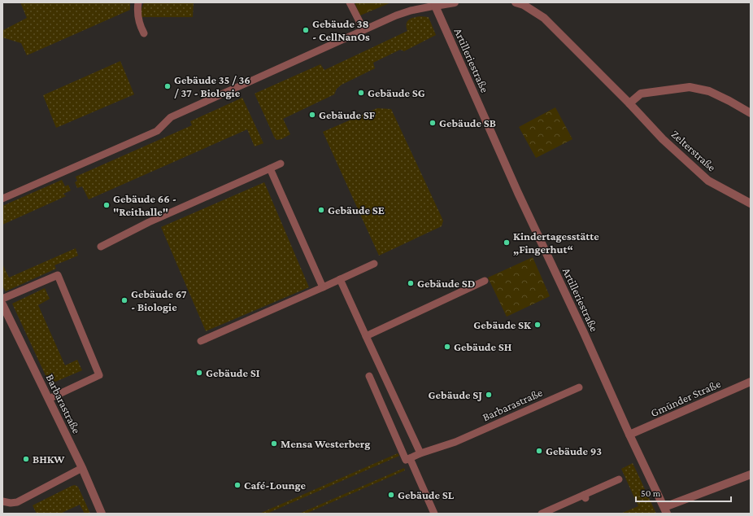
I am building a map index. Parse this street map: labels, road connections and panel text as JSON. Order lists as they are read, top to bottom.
{
  "streets": {
    "street": [
      "Artilleriestraße",
      "Zelterstraße",
      "Gmünder Straße",
      "Barbarastraße"
    ]
  },
  "crossings": [
    ["Artilleriestraße", "Gmünder Straße"]
  ],
  "places": [
    "Gebäude 38 - CellNanOs",
    "Gebäude 35 / 36 / 37 - Biologie",
    "Gebäude SG",
    "Gebäude SF",
    "Gebäude SB",
    "Gebäude 66 - \"Reithalle\"",
    "Gebäude SE",
    "Kindertagesstätte „Fingerhut“",
    "Gebäude SD",
    "Gebäude 67 - Biologie",
    "Gebäude SK",
    "Gebäude SH",
    "Gebäude SI",
    "Gebäude SJ",
    "Mensa Westerberg",
    "Gebäude 93",
    "BHKW",
    "Café-Lounge",
    "Gebäude SL"
  ],
  "scale_bar": "50 m"
}
